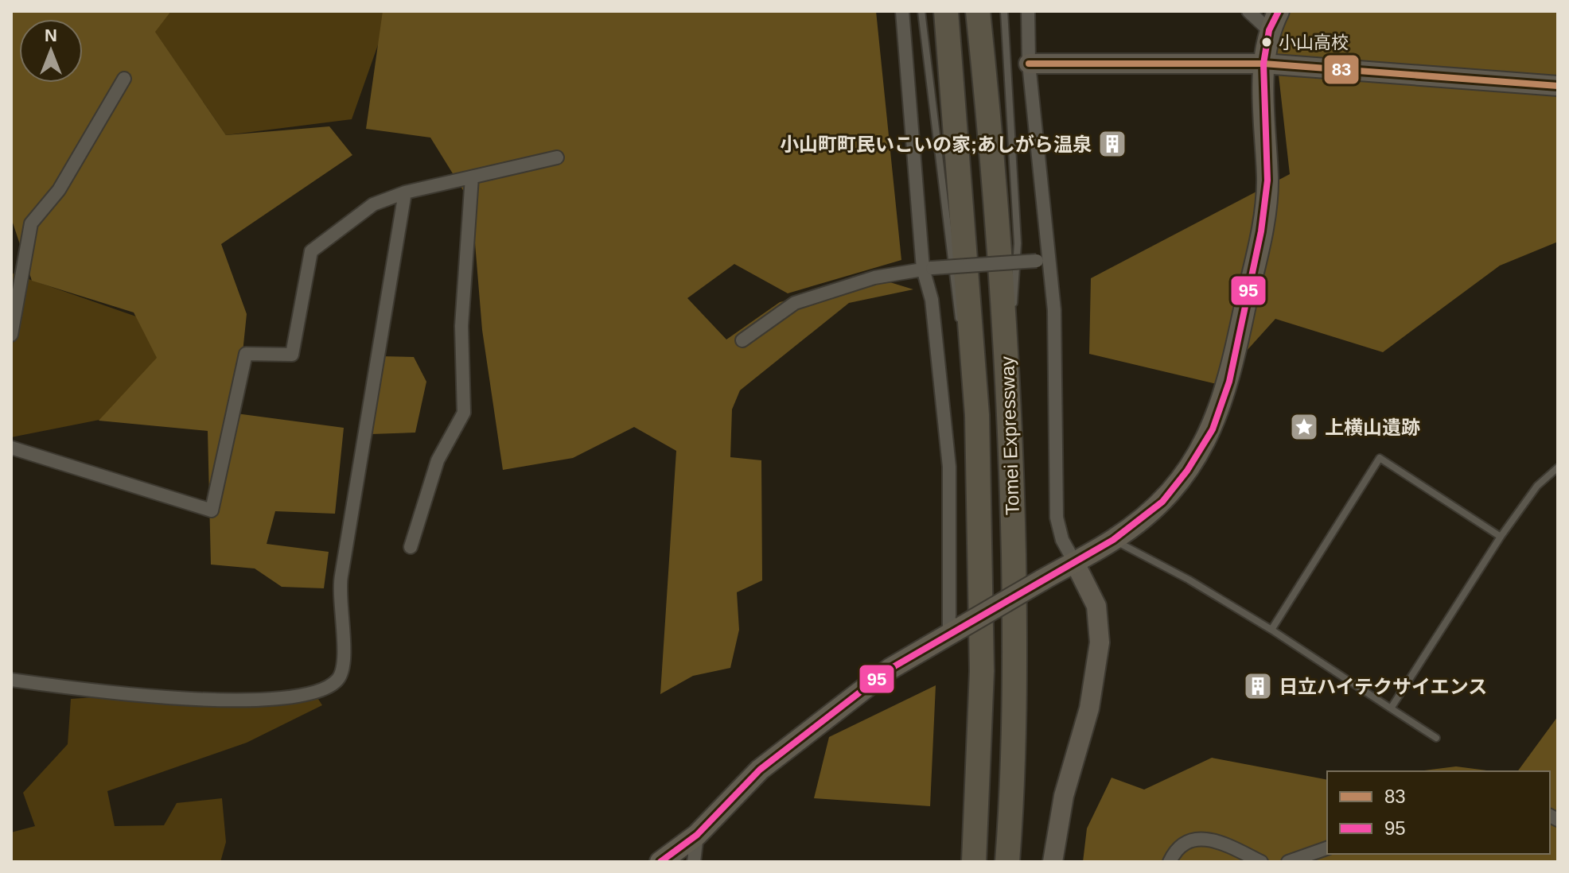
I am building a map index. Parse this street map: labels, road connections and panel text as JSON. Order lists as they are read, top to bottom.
{
  "streets": {
    "highway": ["Tomei Expressway"]
  },
  "places": {
    "other": ["小山高校"],
    "building": ["小山町町民いこいの家;あしがら温泉", "日立ハイテクサイエンス"],
    "place": ["上横山遺跡"]
  },
  "lines": ["transit line 95", "transit line 83"],
  "legend": ["83", "95"],
  "north": "top"
}
